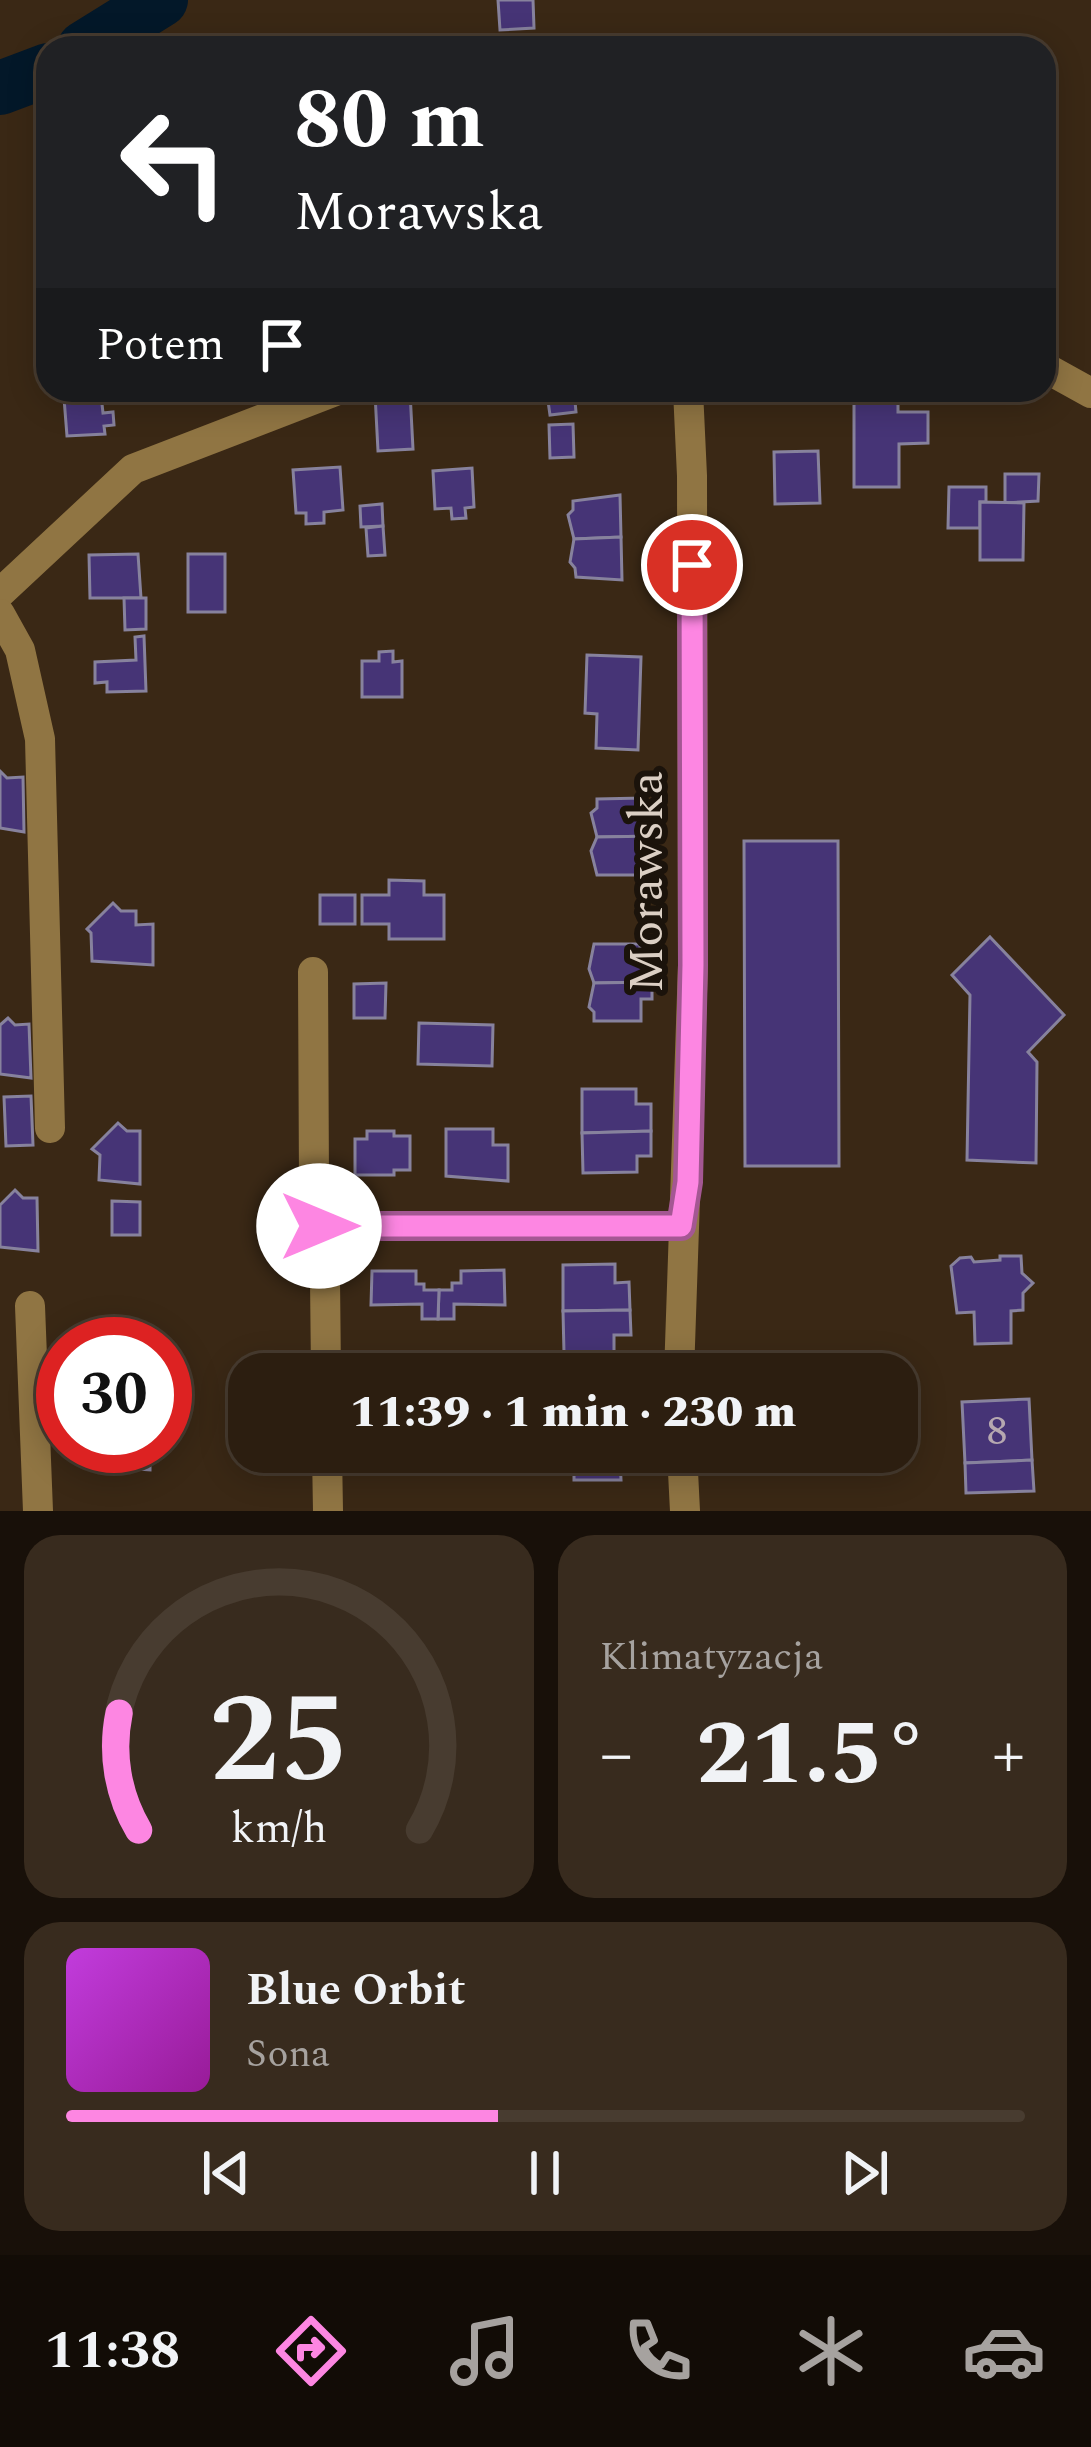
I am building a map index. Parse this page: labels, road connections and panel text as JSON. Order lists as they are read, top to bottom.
{
  "streets": {
    "street": ["Morawska"]
  },
  "house_numbers": ["8"],
  "page": {
    "turn": ["80 m", "Morawska"],
    "then": "Potem",
    "limit": "30",
    "trip": "11:39 · 1 min · 230 m",
    "tile": "Klimatyzacja",
    "heat": ["−", "21.5°", "+"],
    "song": ["Blue Orbit", "Sona"],
    "tabs": "11:38",
    "gauge": ["25", "km/h"]
  }
}
